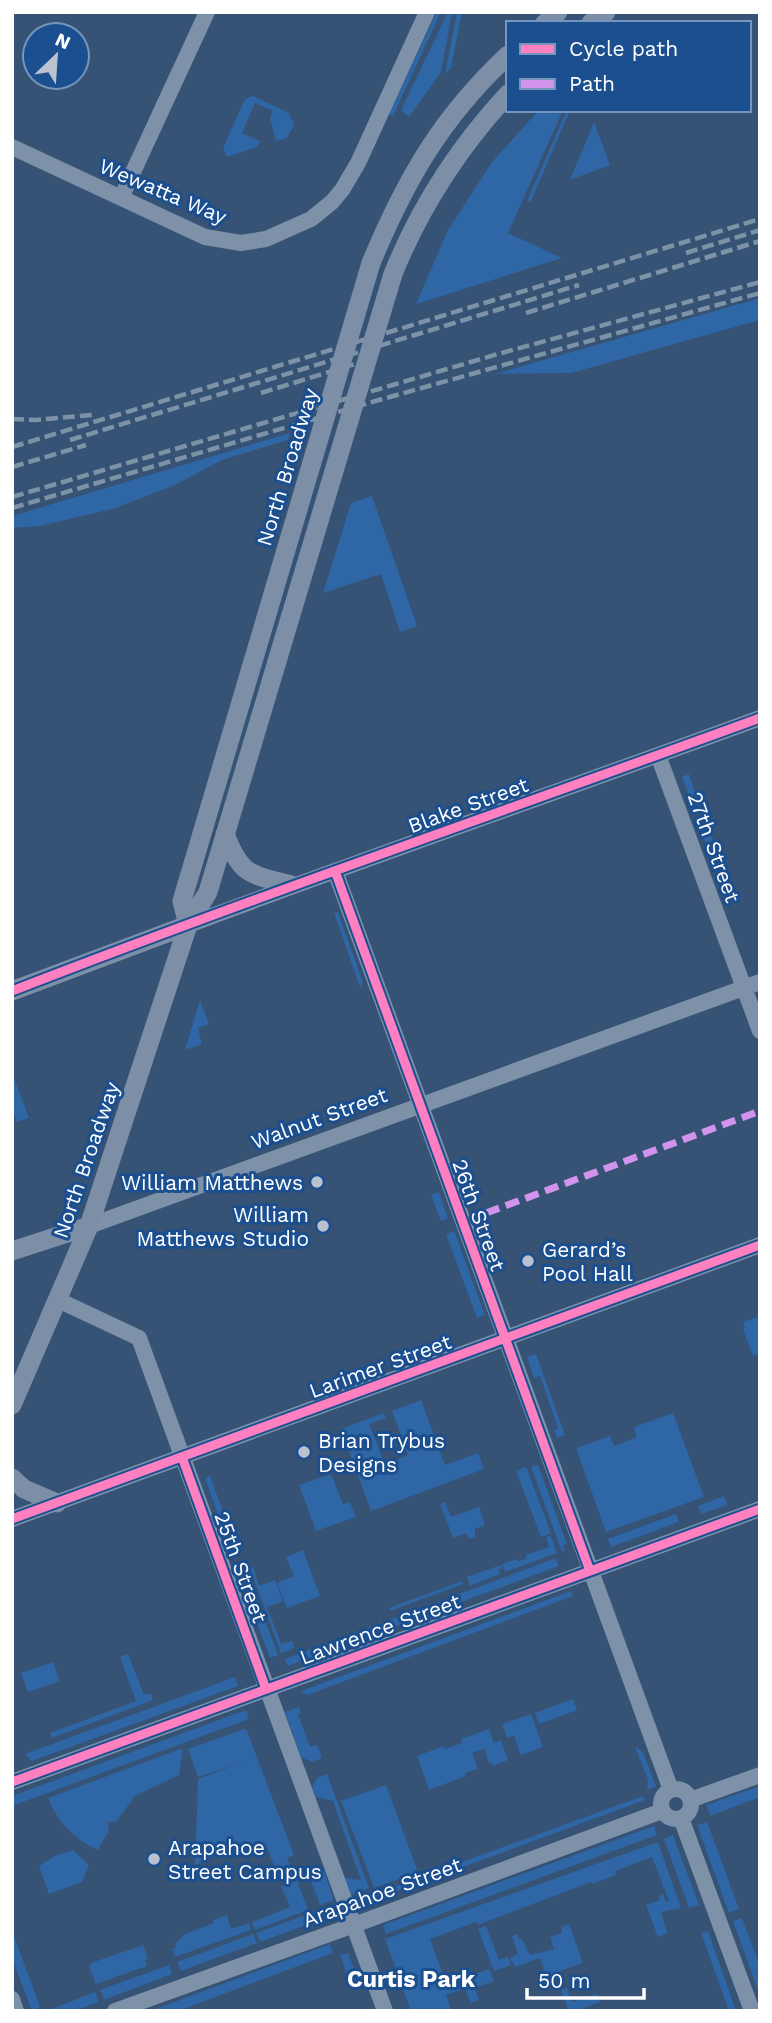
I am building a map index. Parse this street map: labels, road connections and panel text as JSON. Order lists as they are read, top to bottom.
{
  "streets": {
    "main road": ["North Broadway", "Blake Street", "Walnut Street"],
    "street": [
      "Wewatta Way",
      "27th Street",
      "26th Street",
      "Larimer Street",
      "25th Street",
      "Lawrence Street",
      "Arapahoe Street"
    ]
  },
  "crossings": [
    ["North Broadway", "Blake Street"],
    ["North Broadway", "Walnut Street"],
    ["North Broadway", "25th Street"],
    ["Blake Street", "27th Street"],
    ["Blake Street", "26th Street"],
    ["27th Street", "Walnut Street"],
    ["Walnut Street", "26th Street"],
    ["26th Street", "Larimer Street"],
    ["26th Street", "Lawrence Street"],
    ["26th Street", "Arapahoe Street"],
    ["Larimer Street", "25th Street"],
    ["25th Street", "Lawrence Street"],
    ["25th Street", "Arapahoe Street"]
  ],
  "districts": ["Curtis Park"],
  "places": [
    "William Matthews",
    "William Matthews Studio",
    "Gerard’s Pool Hall",
    "Brian Trybus Designs",
    "Arapahoe Street Campus"
  ],
  "legend": ["Cycle path", "Path"],
  "scale_bar": "50 m",
  "north": "top right"
}
